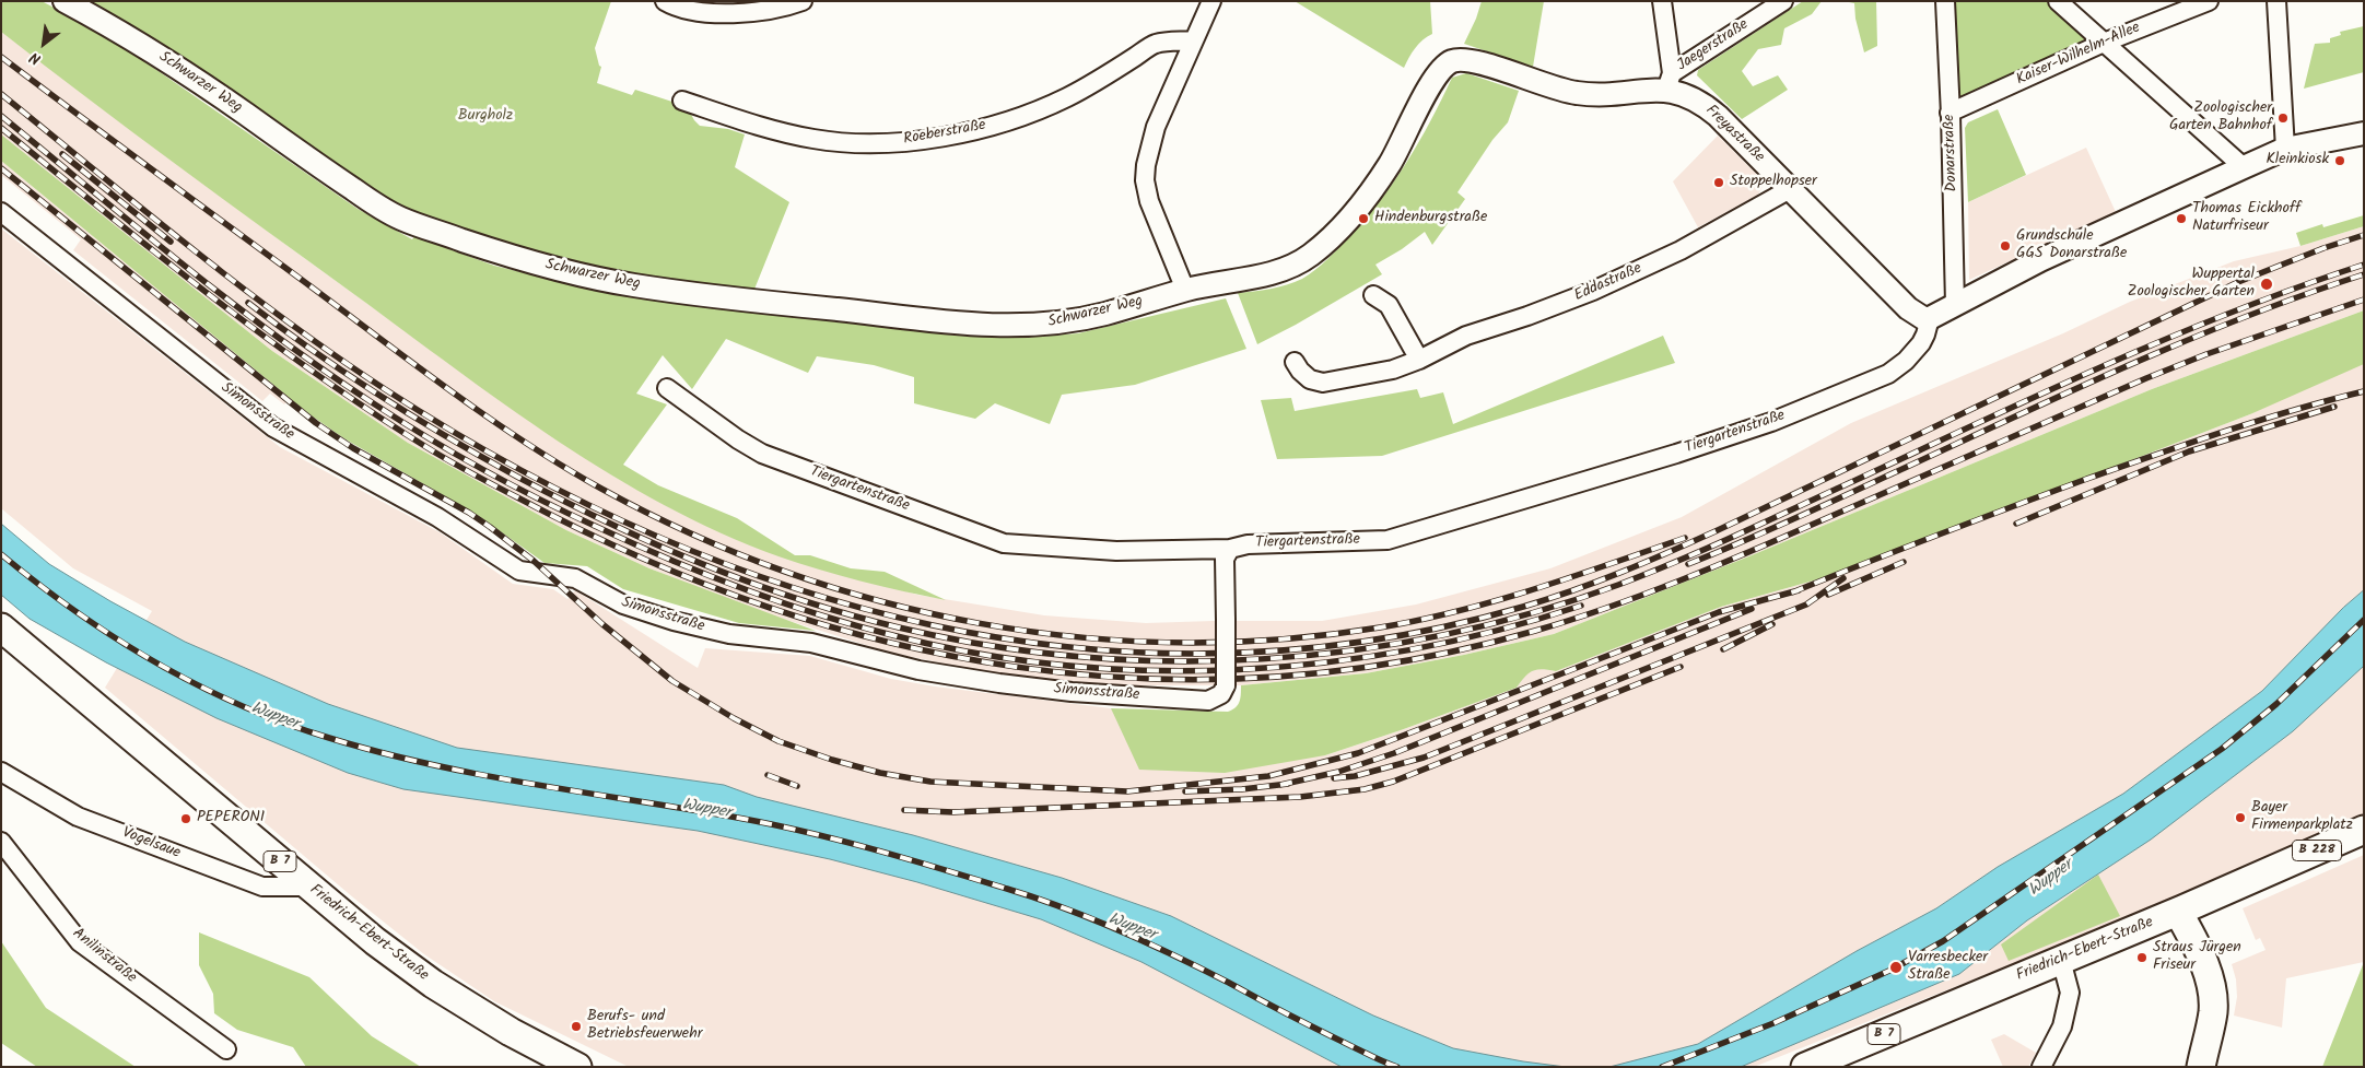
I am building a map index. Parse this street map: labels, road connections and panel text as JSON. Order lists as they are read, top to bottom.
{
  "streets": {
    "main road": ["B 228", "B 7", "Friedrich-Ebert-Straße"],
    "street": [
      "Jaegerstraße",
      "Kaiser-Wilhelm-Allee",
      "Schwarzer Weg",
      "Roeberstraße",
      "Freyastraße",
      "Donarstraße",
      "Eddastraße",
      "Simonsstraße",
      "Tiergartenstraße",
      "Vogelsaue",
      "Anilinstraße"
    ]
  },
  "crossings": [
    ["Jaegerstraße", "Freyastraße"],
    ["Kaiser-Wilhelm-Allee", "Donarstraße"],
    ["Freyastraße", "Eddastraße"],
    ["Freyastraße", "Tiergartenstraße"],
    ["Simonsstraße", "Tiergartenstraße"],
    ["Vogelsaue", "Friedrich-Ebert-Straße"]
  ],
  "water": ["Wupper"],
  "parks": ["Burgholz"],
  "places": [
    "Zoologischer Garten Bahnhof",
    "Kleinkiosk",
    "Stoppelhopser",
    "Hindenburgstraße",
    "Thomas Eickhoff Naturfriseur",
    "Grundschule GGS Donarstraße",
    "Wuppertal Zoologischer Garten",
    "Bayer Firmenparkplatz",
    "PEPERONI",
    "Straus Jürgen Friseur",
    "Varresbecker Straße",
    "Berufs- und Betriebsfeuerwehr"
  ],
  "north": "bottom left"
}
